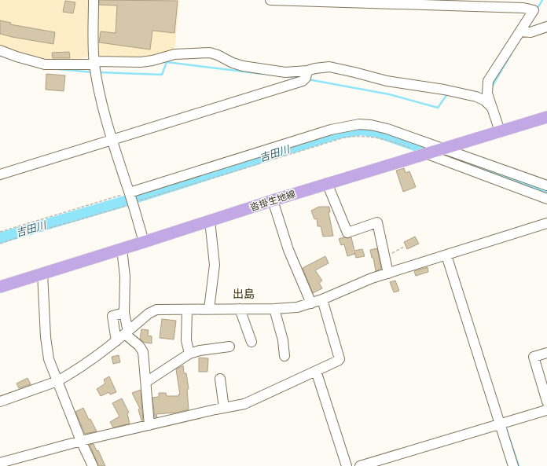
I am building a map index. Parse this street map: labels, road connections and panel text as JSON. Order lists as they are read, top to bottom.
{
  "streets": {
    "main road": ["沓掛生地線"]
  },
  "districts": ["出島"],
  "water": ["吉田川"]
}
